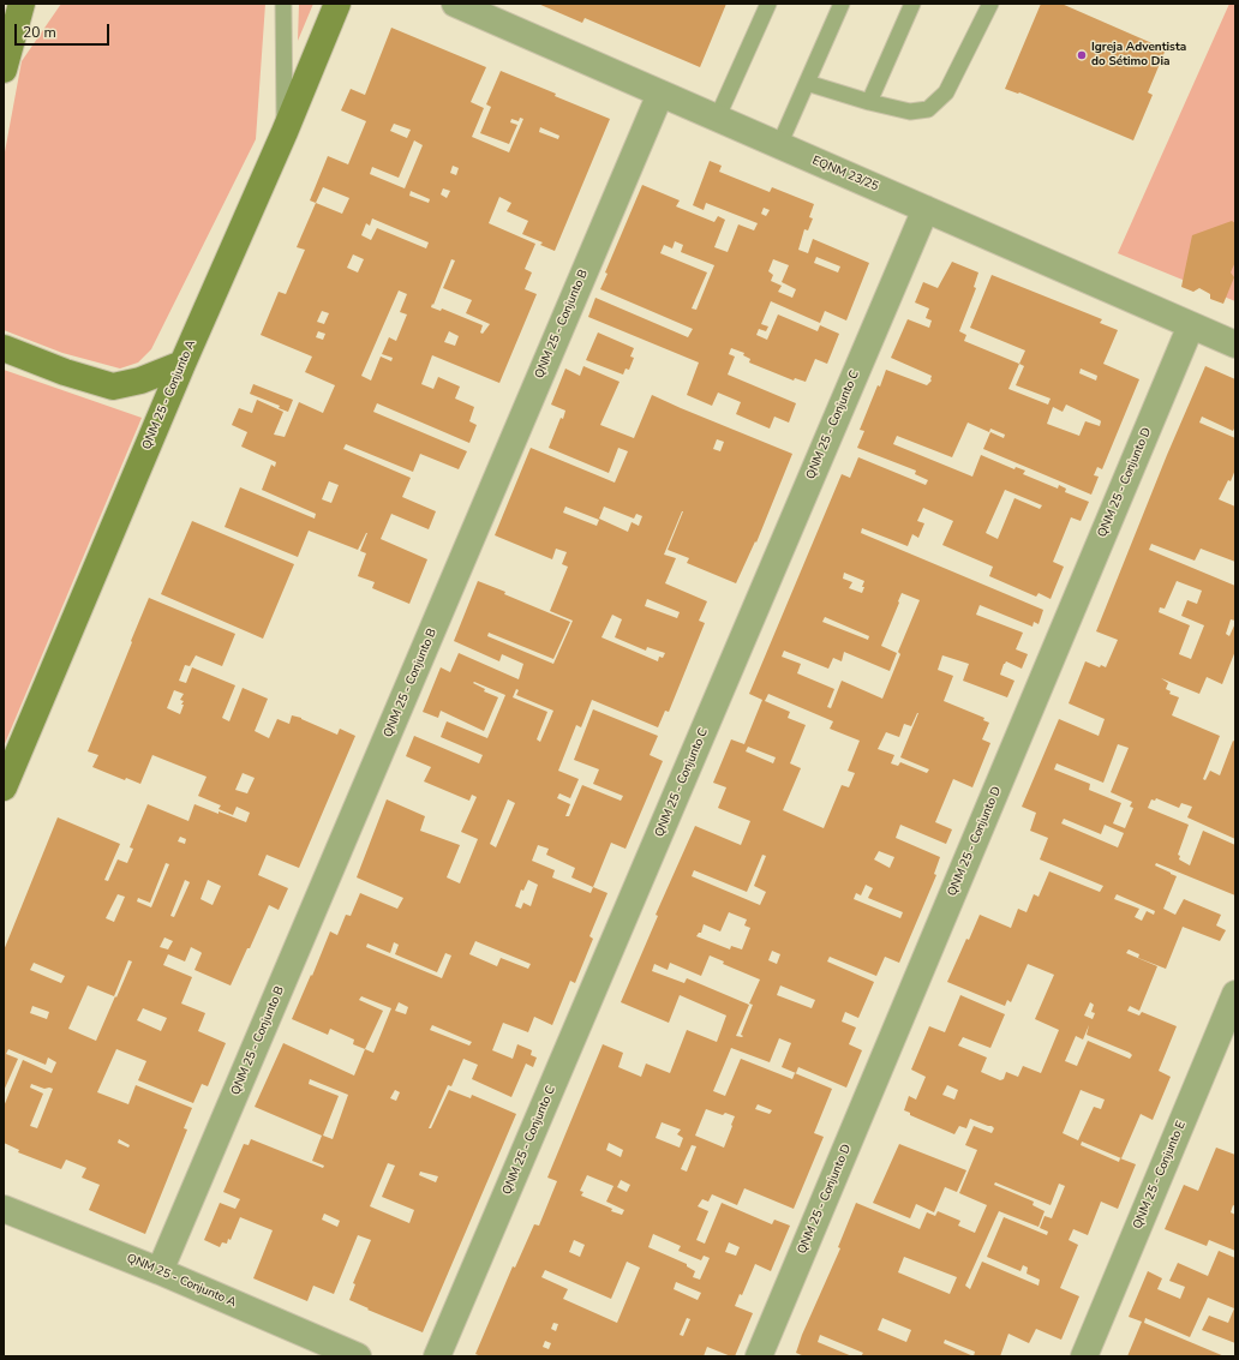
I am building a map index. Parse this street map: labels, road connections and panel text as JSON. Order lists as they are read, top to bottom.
{
  "streets": {
    "main road": ["QNM 25 - Conjunto A"],
    "street": [
      "EQNM 23/25",
      "QNM 25 - Conjunto B",
      "QNM 25 - Conjunto C",
      "QNM 25 - Conjunto D",
      "QNM 25 - Conjunto E"
    ]
  },
  "crossings": [
    ["EQNM 23/25", "QNM 25 - Conjunto B"],
    ["EQNM 23/25", "QNM 25 - Conjunto C"],
    ["EQNM 23/25", "QNM 25 - Conjunto D"],
    ["QNM 25 - Conjunto B", "QNM 25 - Conjunto A"]
  ],
  "places": ["Igreja Adventista do Sétimo Dia"],
  "scale_bar": "20 m"
}
